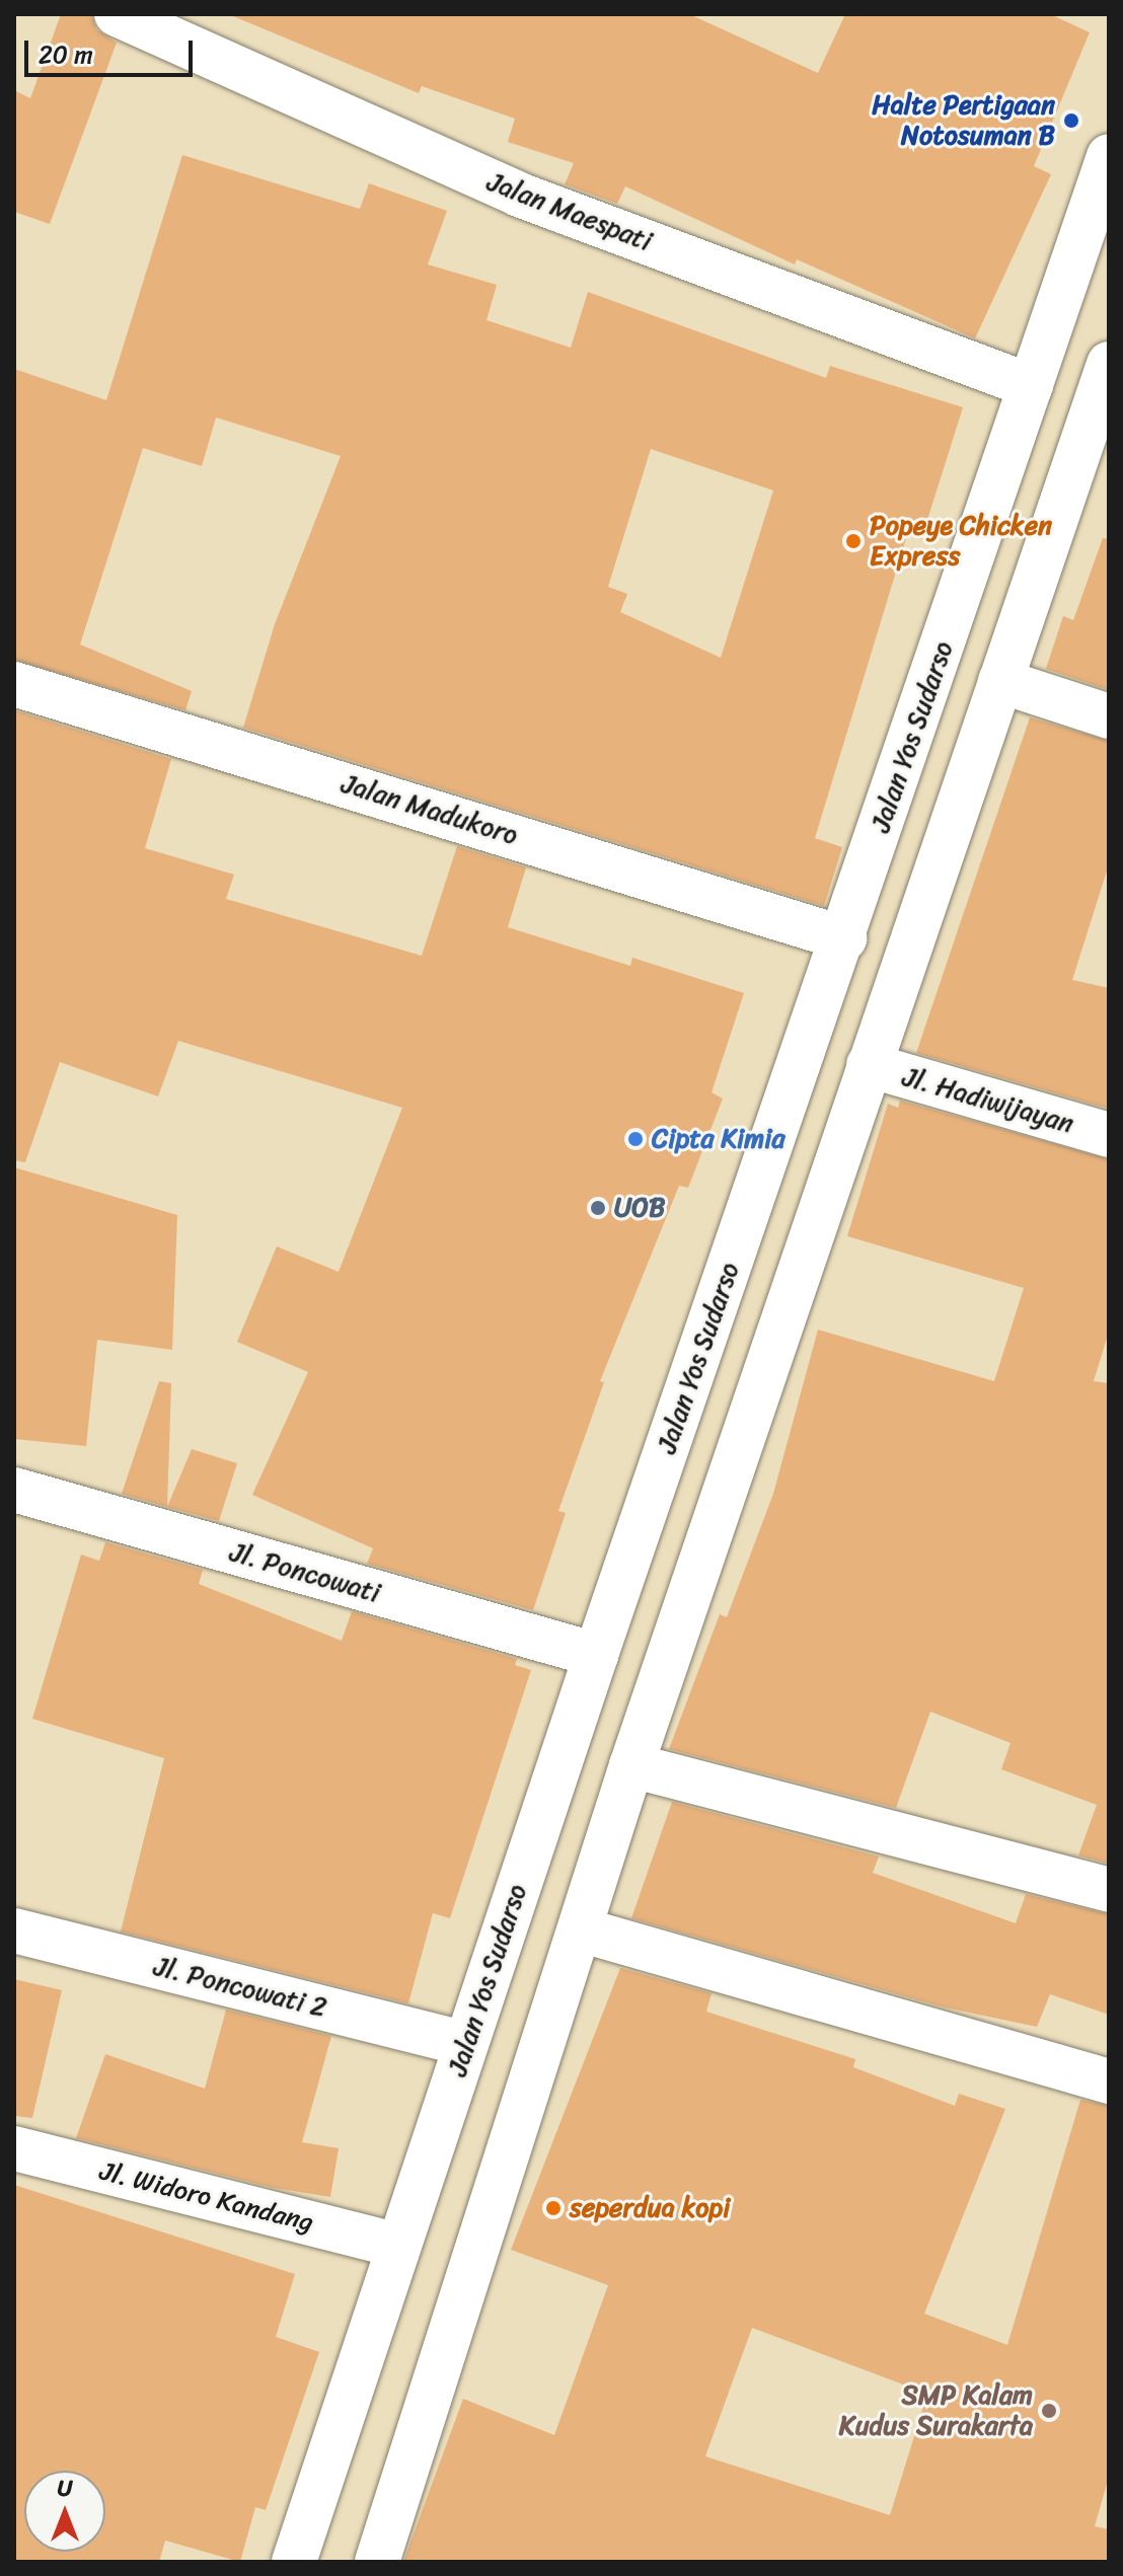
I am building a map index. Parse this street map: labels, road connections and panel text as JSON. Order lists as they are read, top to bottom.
{
  "streets": {
    "main road": [
      "Jalan Maespati",
      "Jalan Yos Sudarso",
      "Jalan Madukoro",
      "Jl. Hadiwijayan",
      "Jl. Poncowati",
      "Jl. Poncowati 2",
      "Jl. Widoro Kandang"
    ]
  },
  "crossings": [
    ["Jalan Maespati", "Jalan Yos Sudarso"],
    ["Jalan Yos Sudarso", "Jalan Madukoro"],
    ["Jalan Yos Sudarso", "Jl. Hadiwijayan"],
    ["Jalan Yos Sudarso", "Jl. Poncowati"],
    ["Jalan Yos Sudarso", "Jl. Poncowati 2"],
    ["Jalan Yos Sudarso", "Jl. Widoro Kandang"]
  ],
  "places": [
    "Halte Pertigaan Notosuman B",
    "Popeye Chicken Express",
    "Cipta Kimia",
    "UOB",
    "seperdua kopi",
    "SMP Kalam Kudus Surakarta"
  ],
  "scale_bar": "20 m",
  "north": "top"
}
